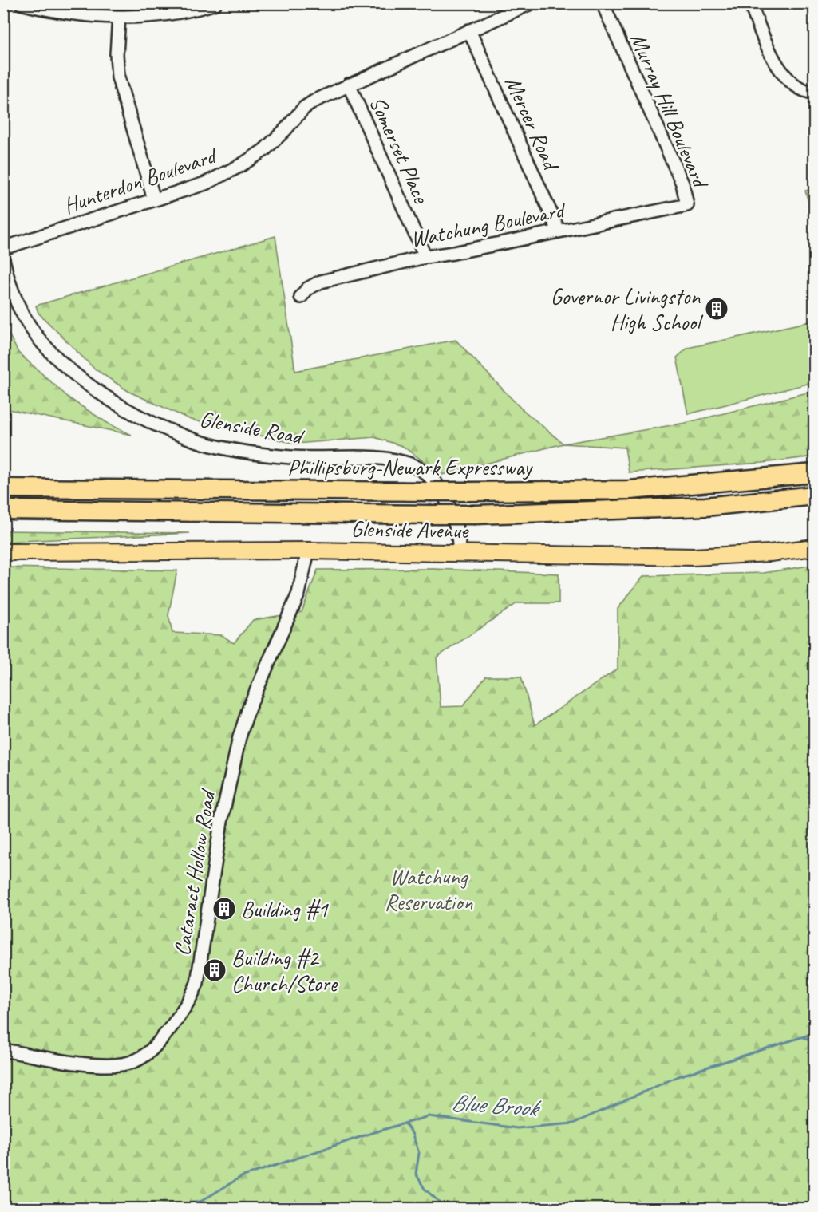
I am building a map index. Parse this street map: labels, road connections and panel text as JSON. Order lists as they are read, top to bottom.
{
  "streets": {
    "highway": ["Phillipsburg-Newark Expressway"],
    "main road": ["Glenside Avenue"],
    "street": [
      "Murray Hill Boulevard",
      "Mercer Road",
      "Somerset Place",
      "Hunterdon Boulevard",
      "Watchung Boulevard",
      "Glenside Road",
      "Cataract Hollow Road"
    ]
  },
  "crossings": [
    ["Murray Hill Boulevard", "Watchung Boulevard"],
    ["Mercer Road", "Hunterdon Boulevard"],
    ["Mercer Road", "Watchung Boulevard"],
    ["Somerset Place", "Hunterdon Boulevard"],
    ["Somerset Place", "Watchung Boulevard"],
    ["Glenside Road", "Glenside Avenue"],
    ["Glenside Avenue", "Cataract Hollow Road"]
  ],
  "water": ["Blue Brook"],
  "parks": ["Watchung Reservation"],
  "places": {
    "building": ["Governor Livingston High School", "Building #1", "Building #2 Church/Store"]
  }
}
